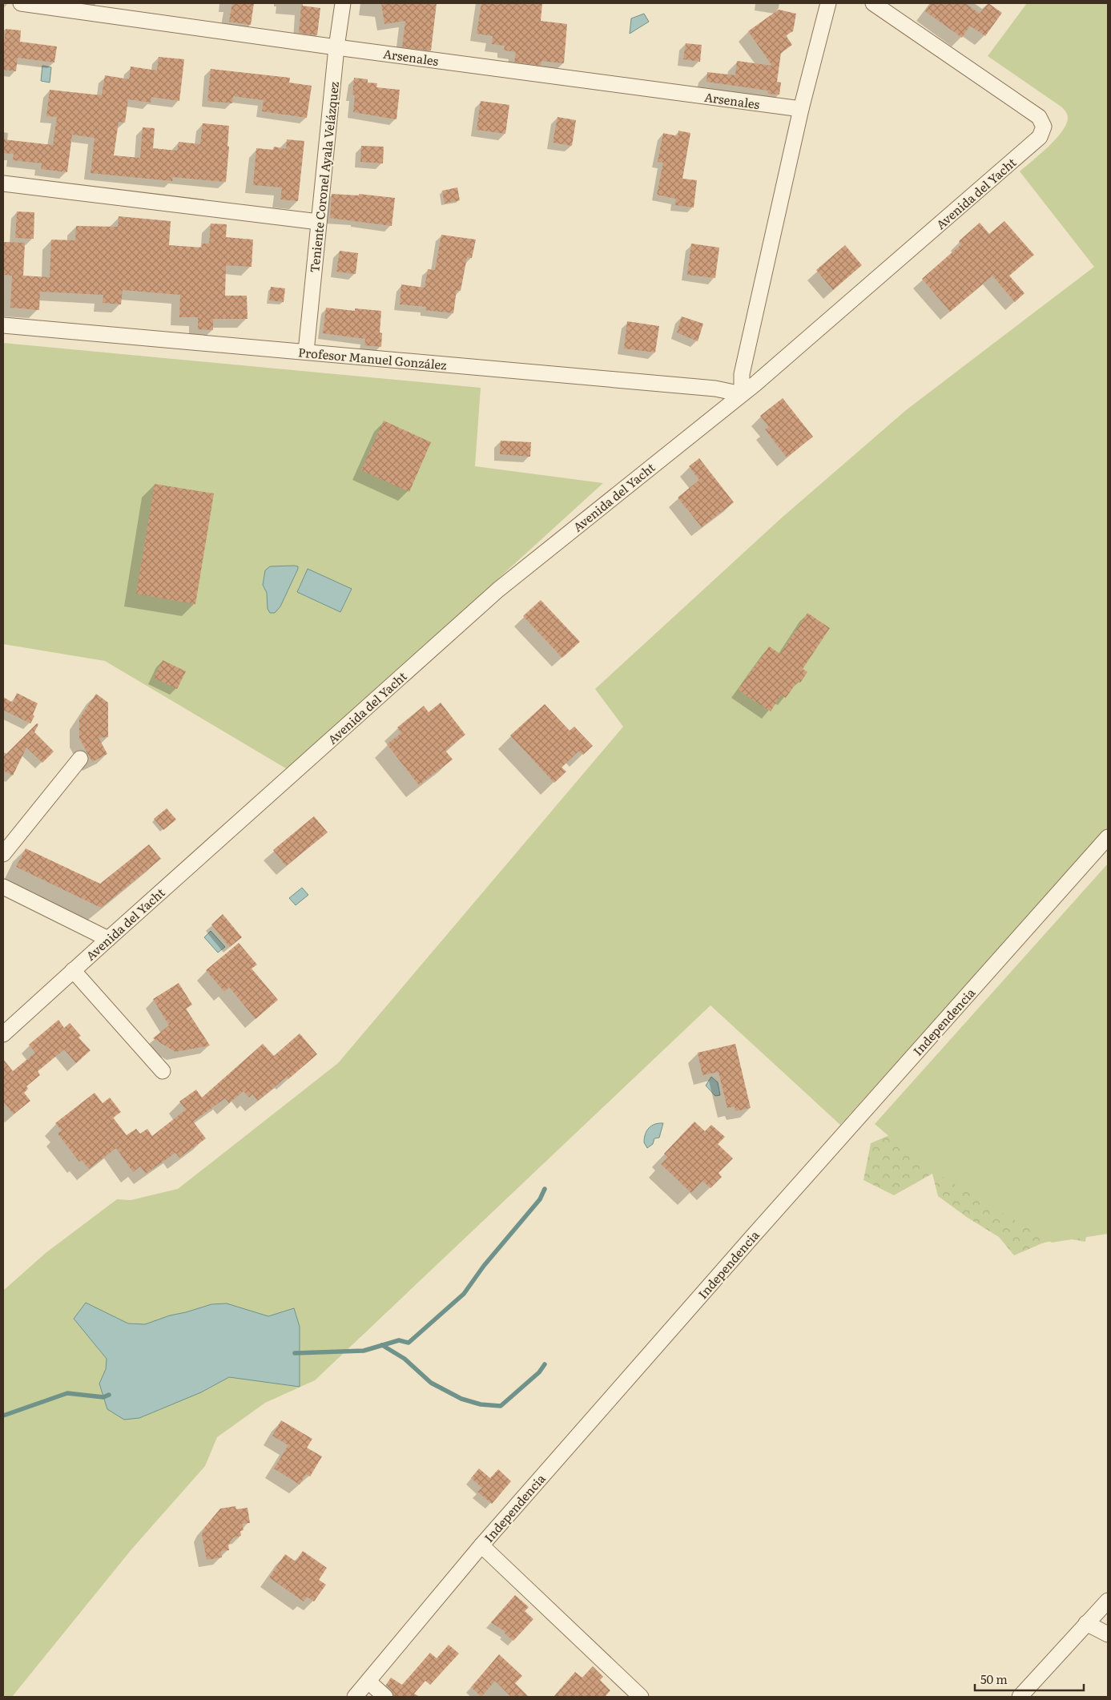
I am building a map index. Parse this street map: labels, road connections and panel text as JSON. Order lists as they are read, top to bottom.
{
  "streets": {
    "street": [
      "Arsenales",
      "Teniente Coronel Ayala Velázquez",
      "Avenida del Yacht",
      "Profesor Manuel González",
      "Independencia"
    ]
  },
  "crossings": [
    ["Arsenales", "Teniente Coronel Ayala Velázquez"],
    ["Teniente Coronel Ayala Velázquez", "Profesor Manuel González"],
    ["Avenida del Yacht", "Profesor Manuel González"]
  ],
  "scale_bar": "50 m"
}
